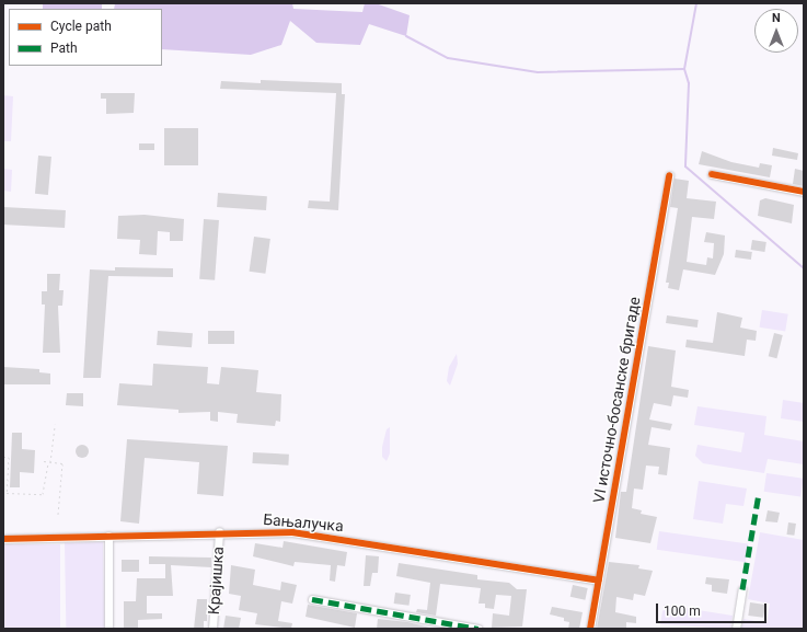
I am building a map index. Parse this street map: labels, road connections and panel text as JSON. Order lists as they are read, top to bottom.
{
  "streets": {
    "street": ["VI источно-босанске бригаде", "Бањалучка", "Крајишка"]
  },
  "crossings": [
    ["VI источно-босанске бригаде", "Бањалучка"],
    ["Бањалучка", "Крајишка"]
  ],
  "legend": ["Cycle path", "Path"],
  "scale_bar": "100 m",
  "north": "top"
}
